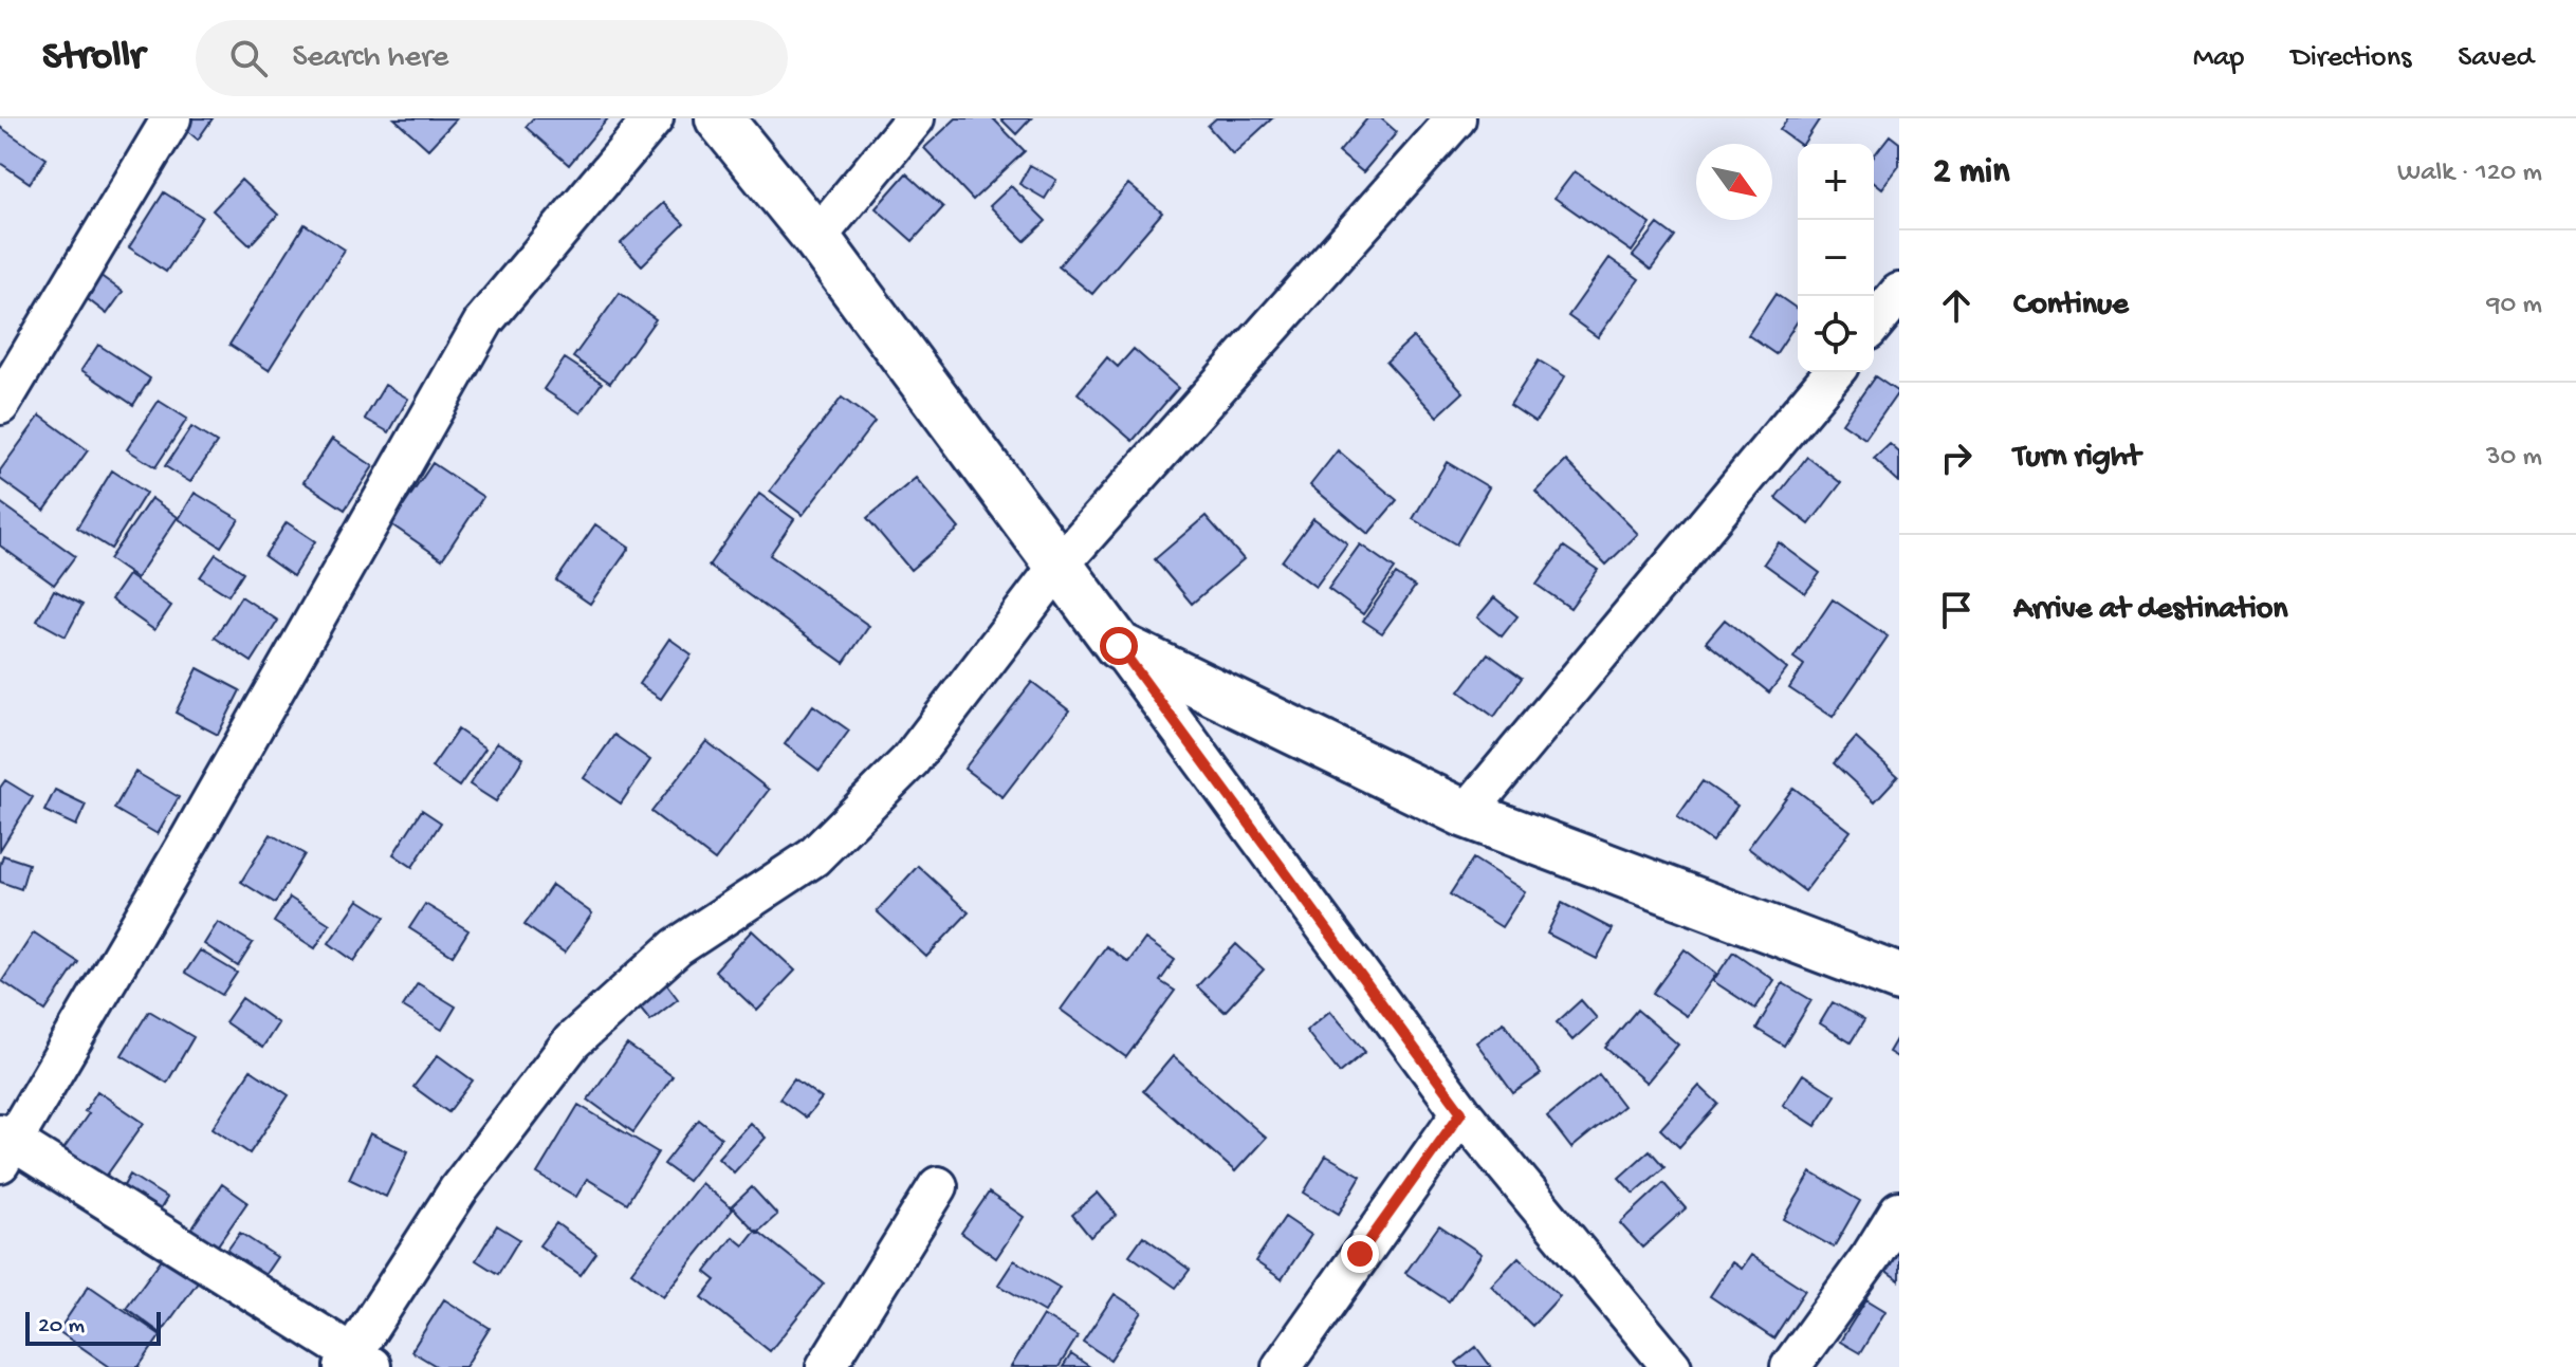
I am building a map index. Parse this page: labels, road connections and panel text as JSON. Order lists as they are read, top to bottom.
{
  "scale_bar": "20 m",
  "north": "bottom right",
  "page": {
    "header": "Strollr",
    "search": "Search here",
    "nav": ["Map", "Directions", "Saved"],
    "heading": ["2 min", "Walk · 120 m"],
    "map_buttons": ["+", "−"],
    "list": [
      ["Continue", "90 m"],
      ["Turn right", "30 m"],
      "Arrive at destination"
    ],
    "scale": "20 m"
  }
}
